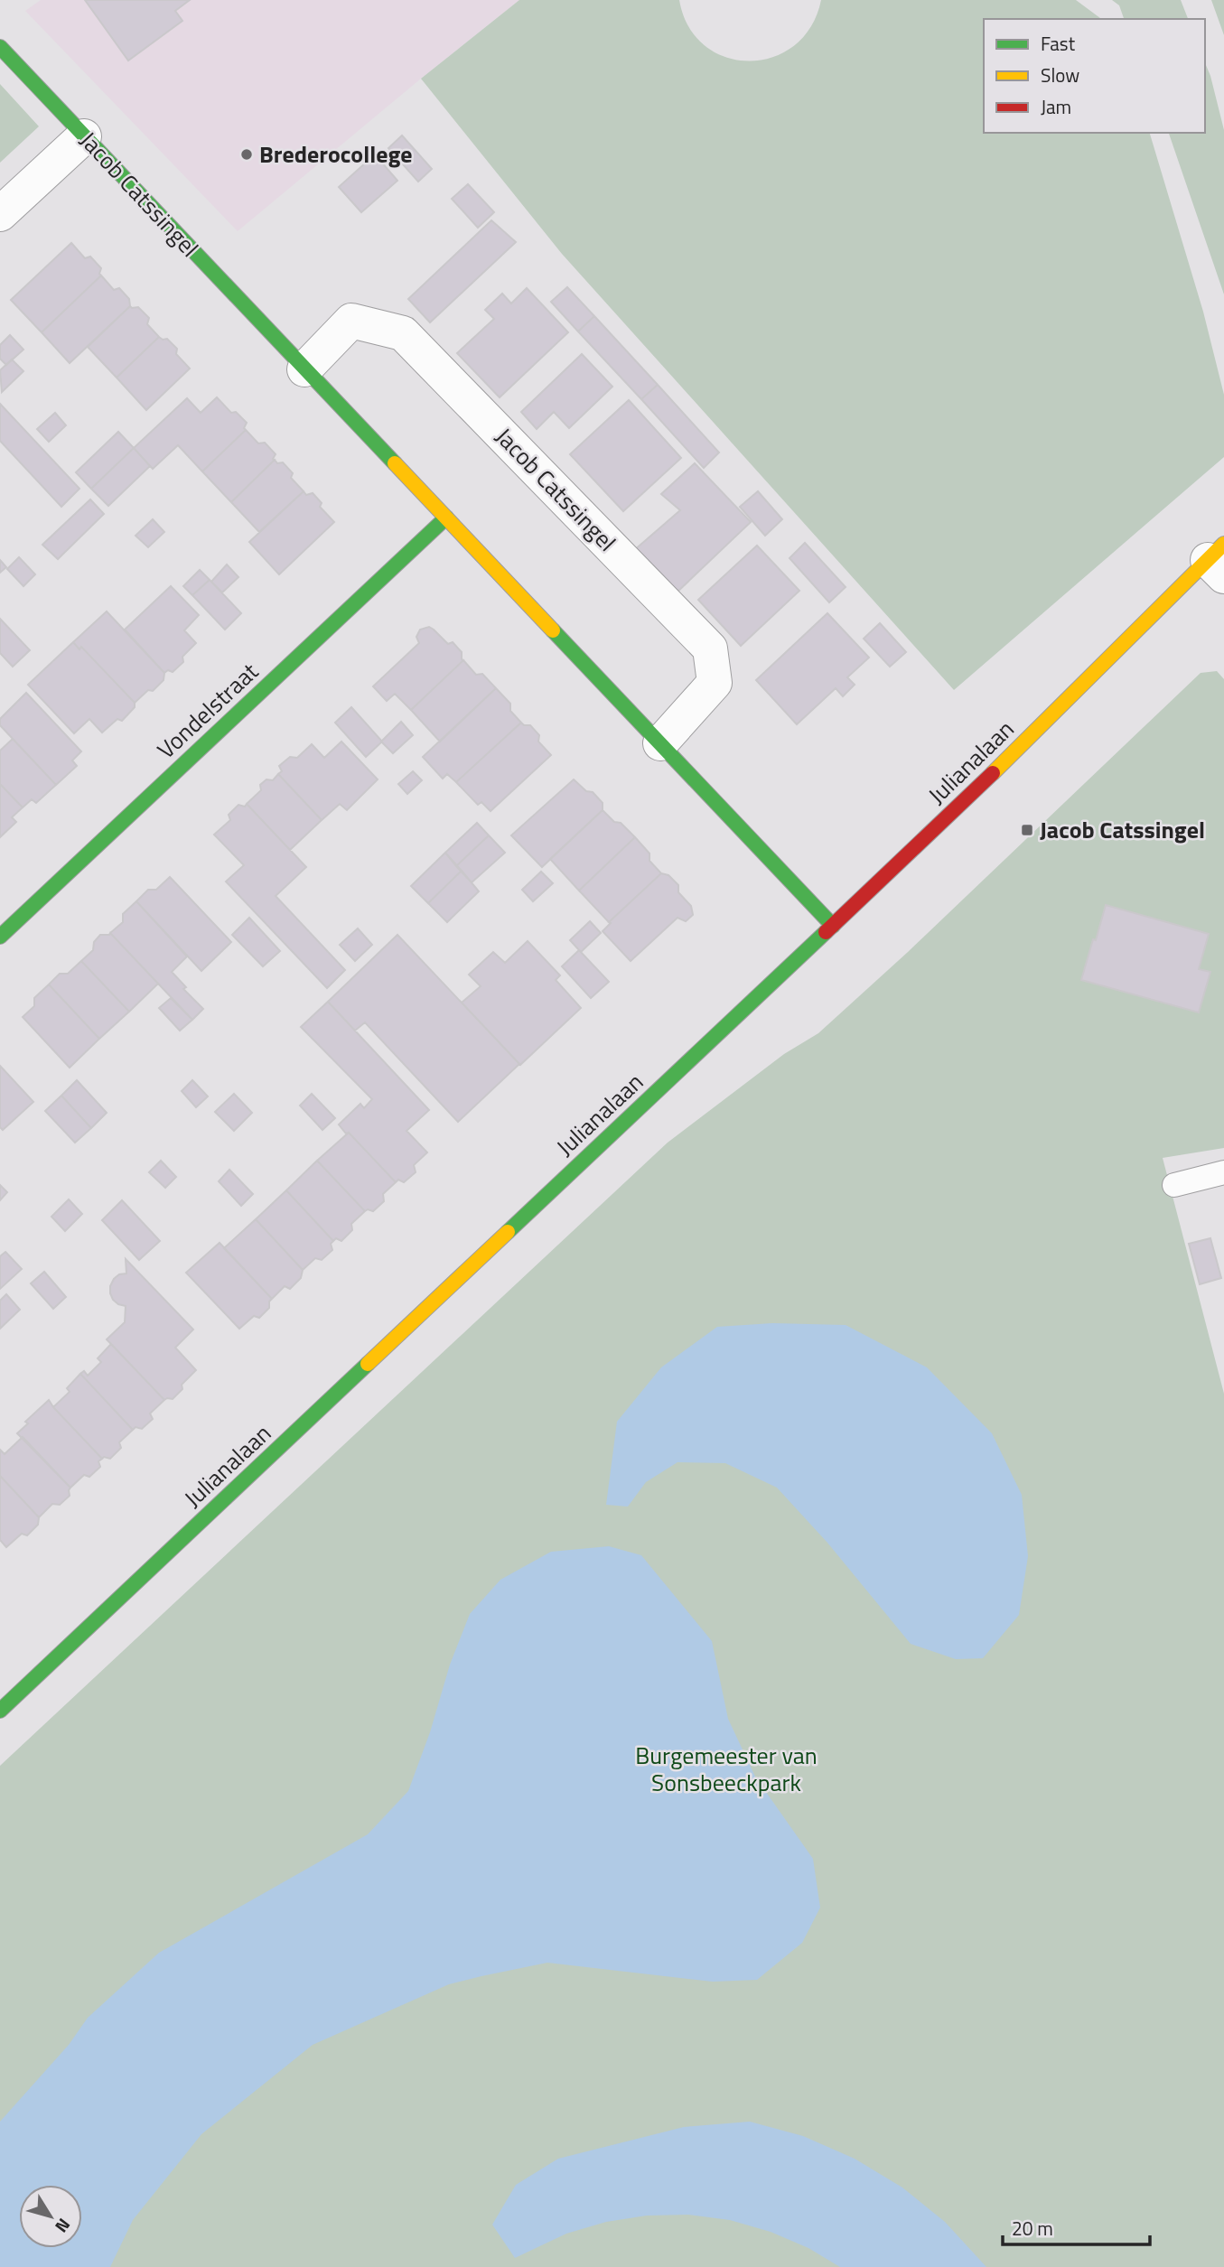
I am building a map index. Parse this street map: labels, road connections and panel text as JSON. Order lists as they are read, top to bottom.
{
  "streets": {
    "street": ["Jacob Catssingel", "Vondelstraat", "Julianalaan"]
  },
  "crossings": [
    ["Jacob Catssingel", "Vondelstraat"],
    ["Jacob Catssingel", "Julianalaan"]
  ],
  "parks": ["Burgemeester van Sonsbeeckpark"],
  "places": {
    "other": ["Brederocollege"],
    "transit": ["Jacob Catssingel"]
  },
  "legend": ["Fast", "Slow", "Jam"],
  "scale_bar": "20 m",
  "north": "bottom right"
}
